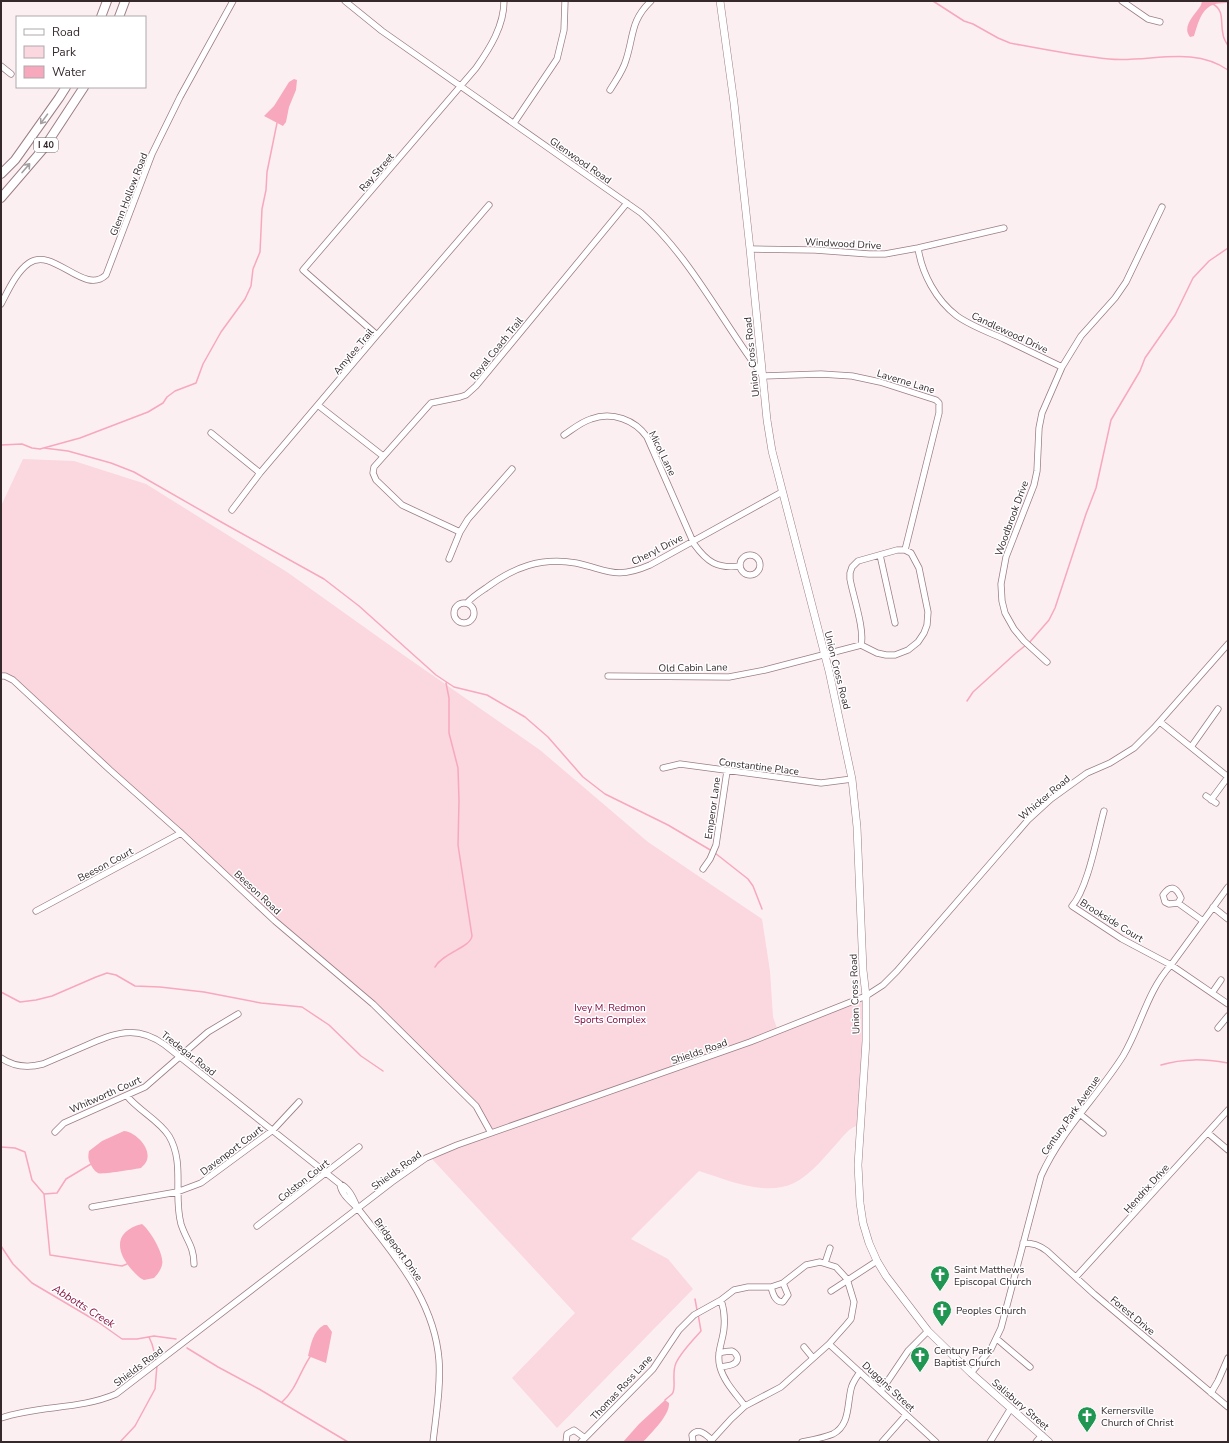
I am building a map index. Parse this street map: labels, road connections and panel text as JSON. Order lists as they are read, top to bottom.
{
  "streets": {
    "highway": ["I 40"],
    "main road": ["Union Cross Road", "Salisbury Street"],
    "street": [
      "Glenwood Road",
      "Ray Street",
      "Glenn Hollow Road",
      "Windwood Drive",
      "Candlewood Drive",
      "Royal Coach Trail",
      "Amylee Trail",
      "Laverne Lane",
      "Micol Lane",
      "Woodbrook Drive",
      "Cheryl Drive",
      "Old Cabin Lane",
      "Constantine Place",
      "Whicker Road",
      "Emperor Lane",
      "Beeson Court",
      "Beeson Road",
      "Brookside Court",
      "Shields Road",
      "Tredegar Road",
      "Whitworth Court",
      "Century Park Avenue",
      "Davenport Court",
      "Colston Court",
      "Hendrix Drive",
      "Bridgeport Drive",
      "Forest Drive",
      "Duggins Street",
      "Thomas Ross Lane"
    ]
  },
  "crossings": [
    ["Glenwood Road", "Ray Street"],
    ["Glenwood Road", "Royal Coach Trail"],
    ["Glenwood Road", "Union Cross Road"],
    ["Glenwood Road", "Laverne Lane"],
    ["Ray Street", "Amylee Trail"],
    ["Windwood Drive", "Candlewood Drive"],
    ["Windwood Drive", "Union Cross Road"],
    ["Candlewood Drive", "Woodbrook Drive"],
    ["Union Cross Road", "Laverne Lane"],
    ["Union Cross Road", "Cheryl Drive"],
    ["Union Cross Road", "Old Cabin Lane"],
    ["Union Cross Road", "Constantine Place"],
    ["Union Cross Road", "Whicker Road"],
    ["Union Cross Road", "Shields Road"],
    ["Union Cross Road", "Salisbury Street"],
    ["Laverne Lane", "Old Cabin Lane"],
    ["Micol Lane", "Cheryl Drive"],
    ["Constantine Place", "Emperor Lane"],
    ["Whicker Road", "Shields Road"],
    ["Beeson Court", "Beeson Road"],
    ["Beeson Road", "Shields Road"],
    ["Brookside Court", "Century Park Avenue"],
    ["Shields Road", "Tredegar Road"],
    ["Shields Road", "Bridgeport Drive"],
    ["Tredegar Road", "Whitworth Court"],
    ["Tredegar Road", "Davenport Court"],
    ["Tredegar Road", "Colston Court"],
    ["Tredegar Road", "Bridgeport Drive"],
    ["Century Park Avenue", "Forest Drive"],
    ["Century Park Avenue", "Salisbury Street"],
    ["Hendrix Drive", "Forest Drive"]
  ],
  "water": ["Abbotts Creek"],
  "parks": ["Ivey M. Redmon Sports Complex"],
  "places": {
    "church": [
      "Saint Matthews Episcopal Church",
      "Peoples Church",
      "Century Park Baptist Church",
      "Kernersville Church of Christ"
    ]
  },
  "legend": ["Road", "Park", "Water"]
}
